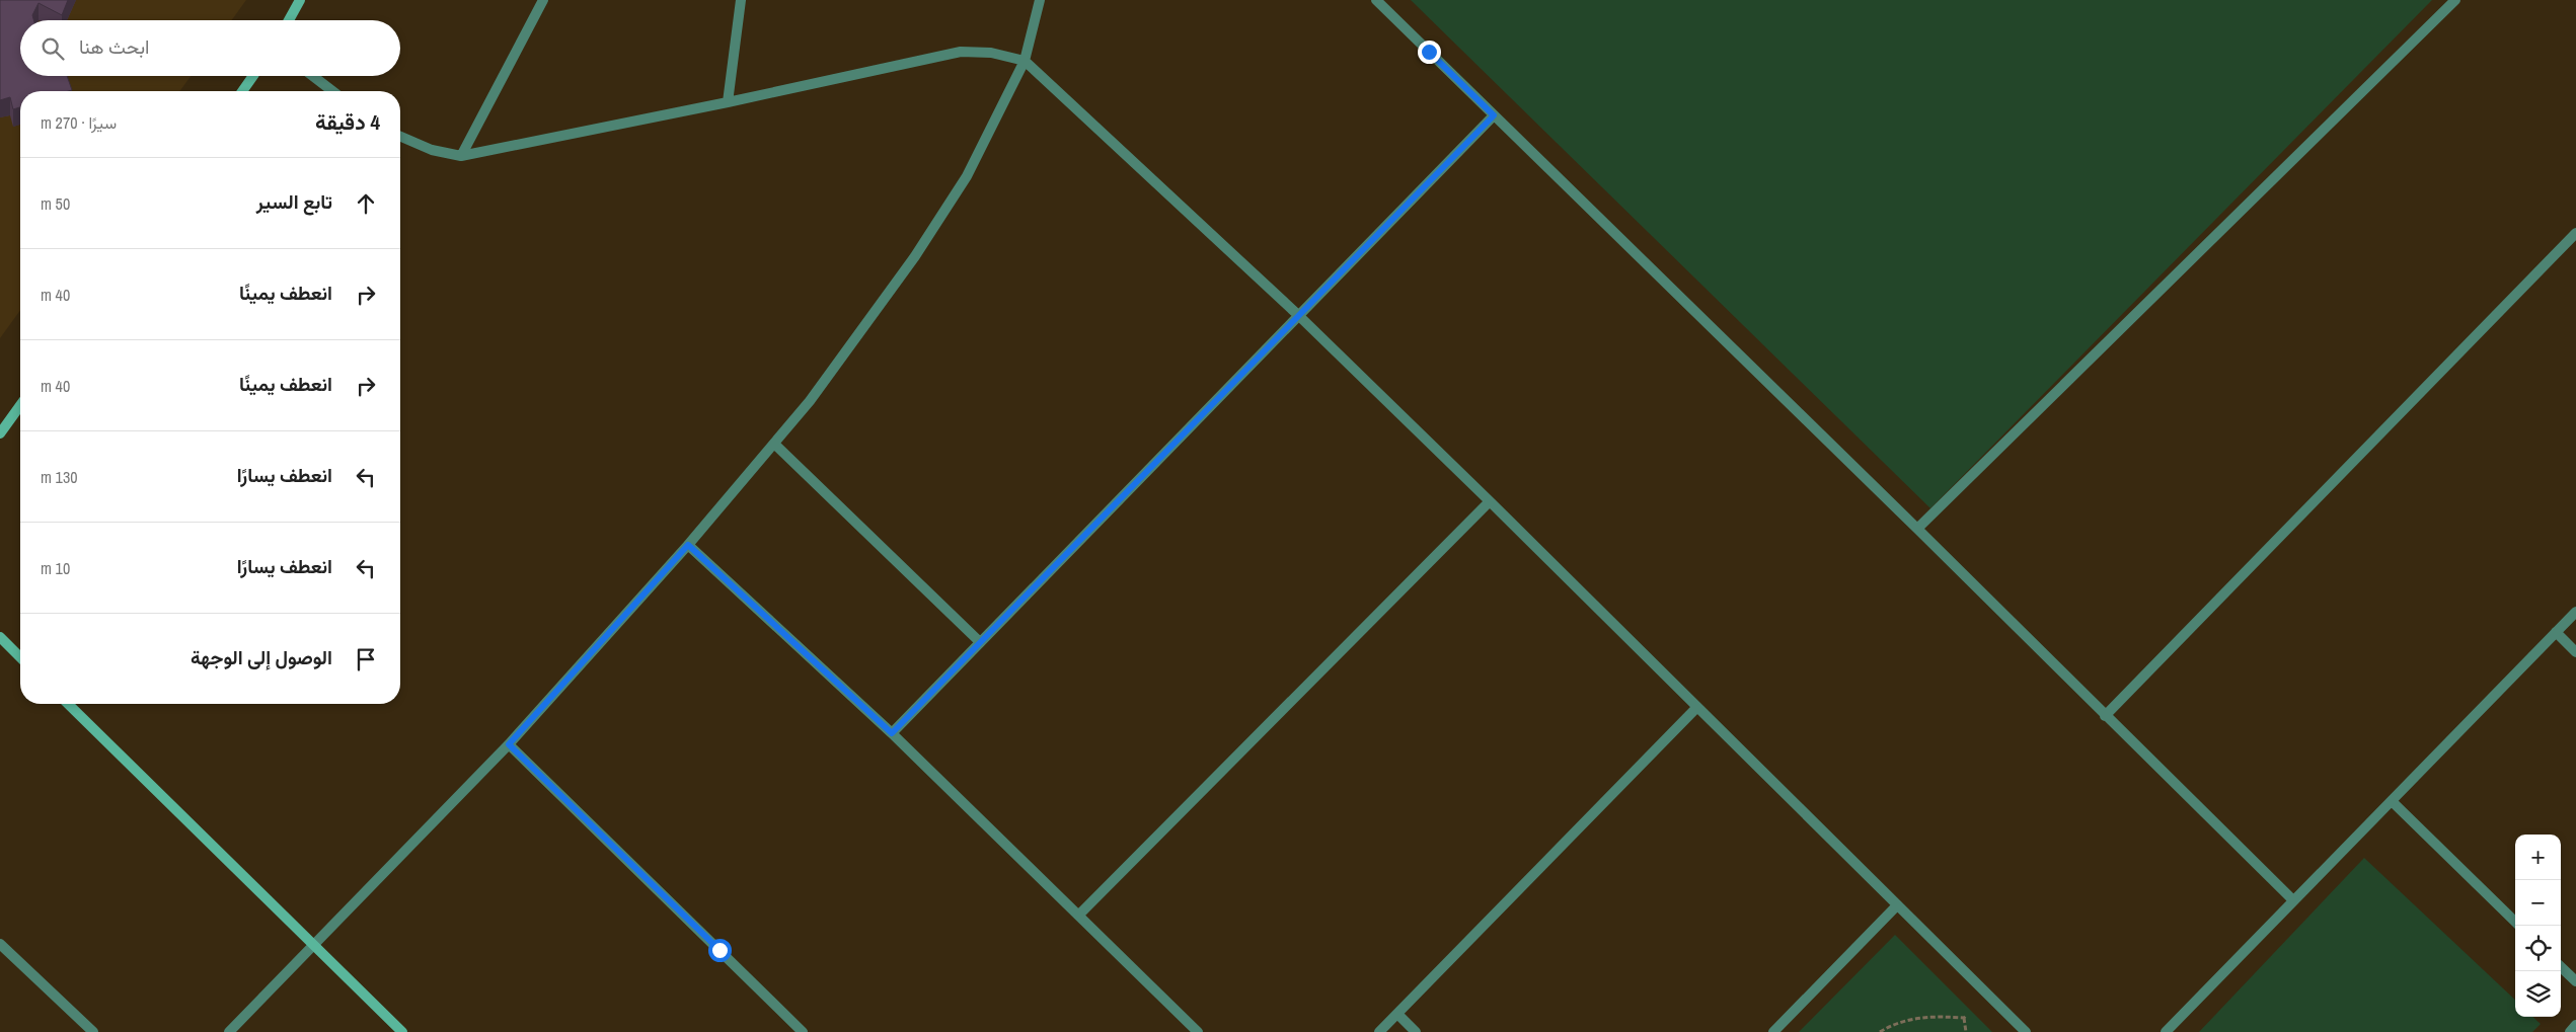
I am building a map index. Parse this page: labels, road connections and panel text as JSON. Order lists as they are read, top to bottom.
{
  "page": {
    "search": "ابحث هنا",
    "heading": ["4 دقيقة", "سيرًا · 270 m"],
    "list": [
      ["تابع السير", "50 m"],
      ["انعطف يمينًا", "40 m"],
      ["انعطف يمينًا", "40 m"],
      ["انعطف يسارًا", "130 m"],
      ["انعطف يسارًا", "10 m"],
      "الوصول إلى الوجهة"
    ],
    "map_buttons": ["+", "−"]
  }
}
